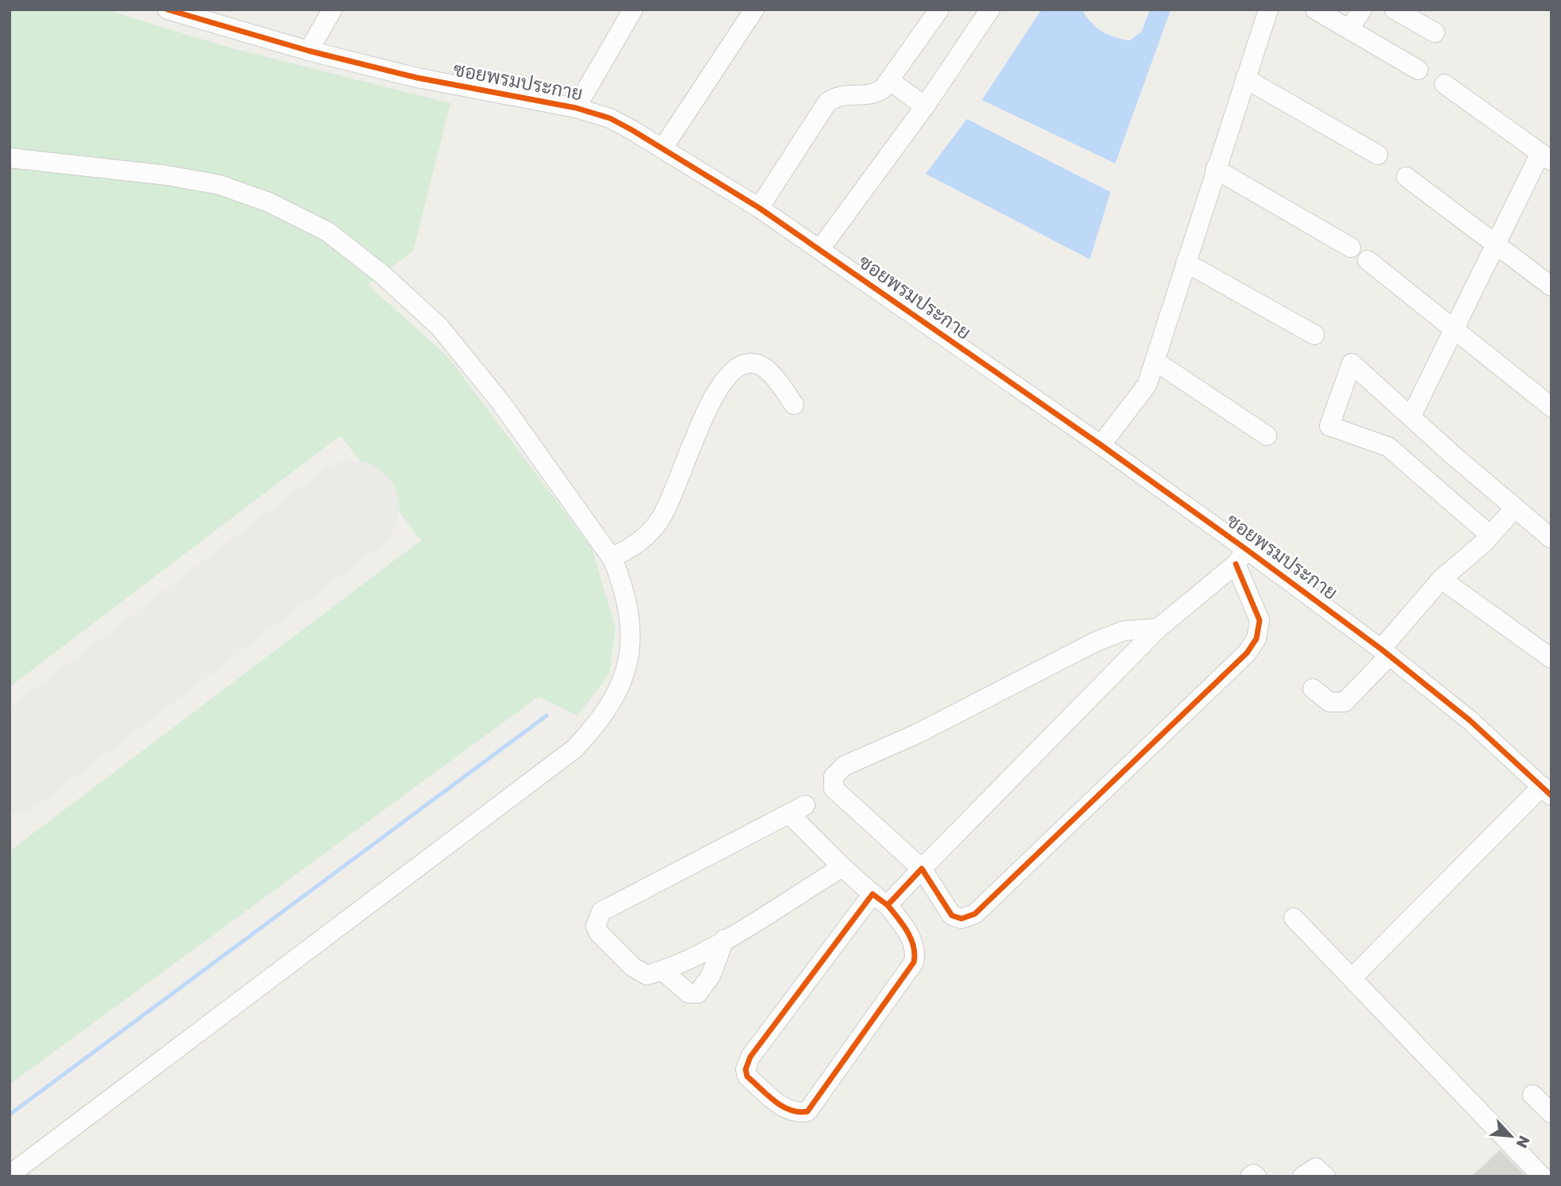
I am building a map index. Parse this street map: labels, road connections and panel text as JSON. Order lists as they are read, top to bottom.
{
  "streets": {
    "street": ["ซอยพรมประกาย"]
  },
  "north": "bottom right"
}
